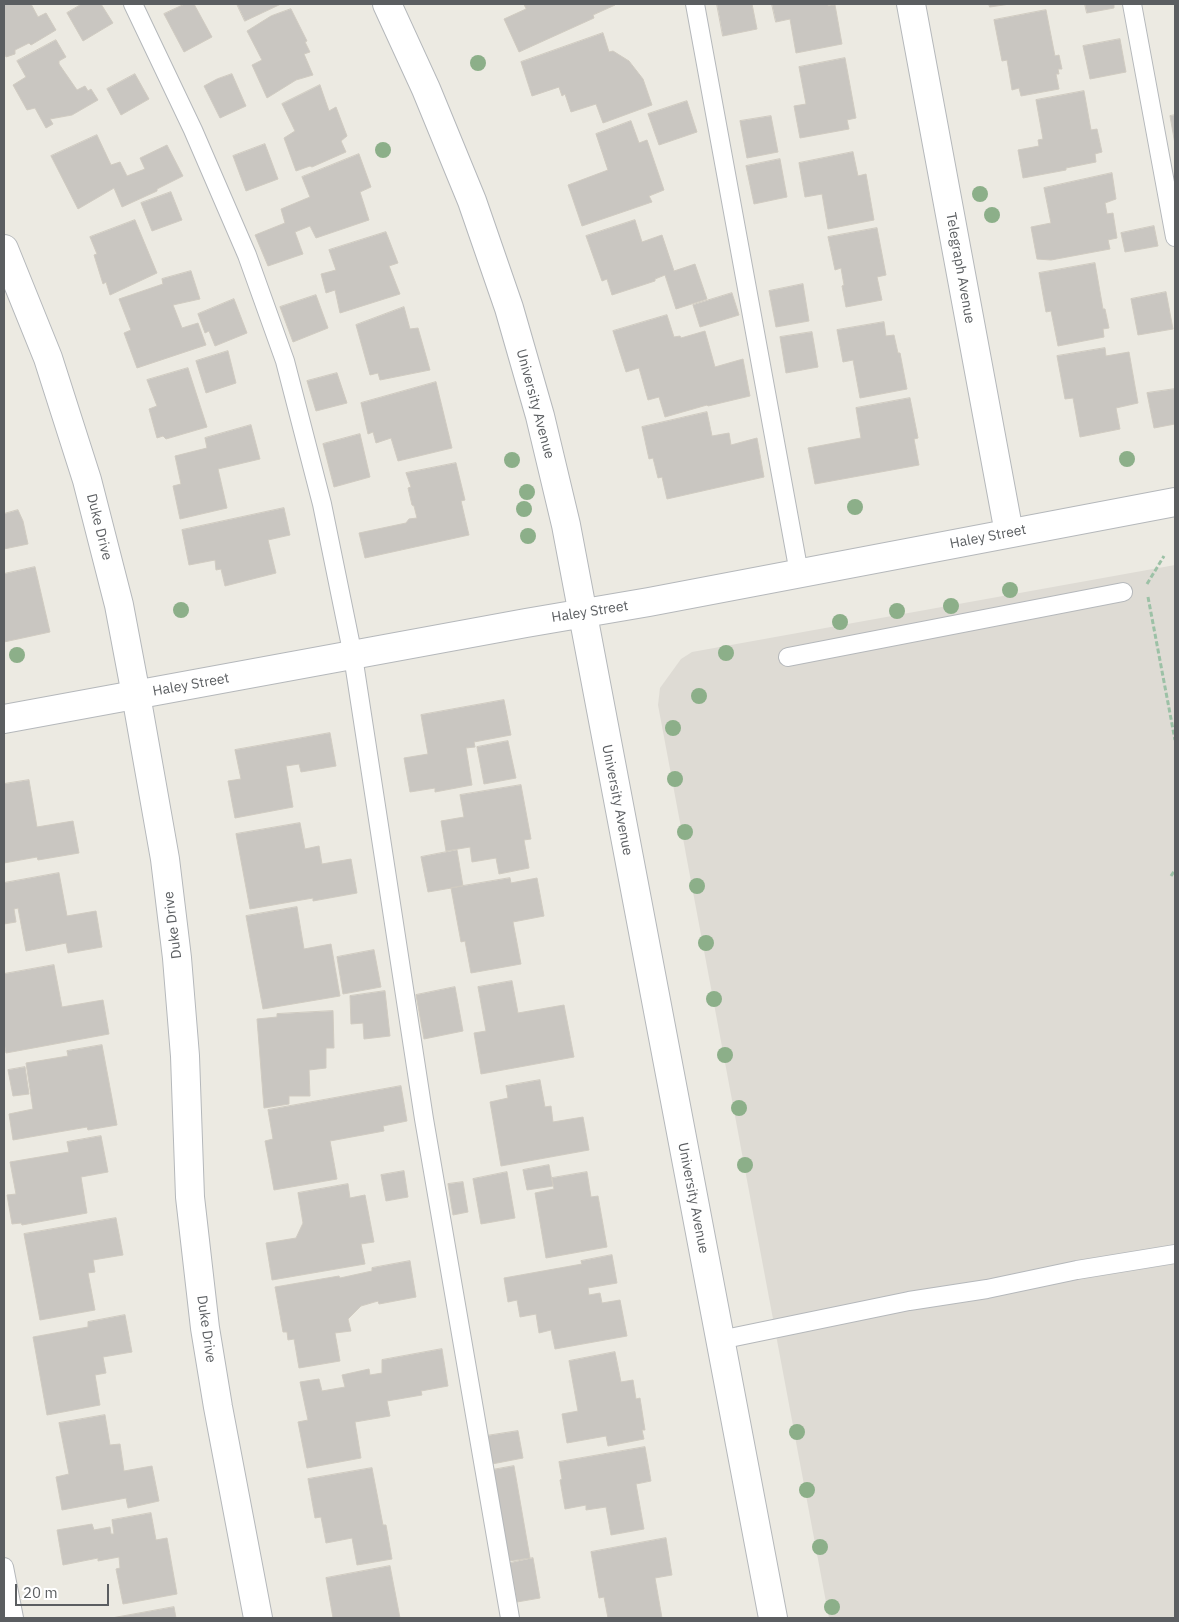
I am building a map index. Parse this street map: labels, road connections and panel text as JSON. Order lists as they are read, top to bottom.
{
  "streets": {
    "street": [
      "Telegraph Avenue",
      "University Avenue",
      "Duke Drive",
      "Haley Street"
    ]
  },
  "crossings": [
    ["Telegraph Avenue", "Haley Street"],
    ["University Avenue", "Haley Street"],
    ["Duke Drive", "Haley Street"]
  ],
  "scale_bar": "20 m"
}
